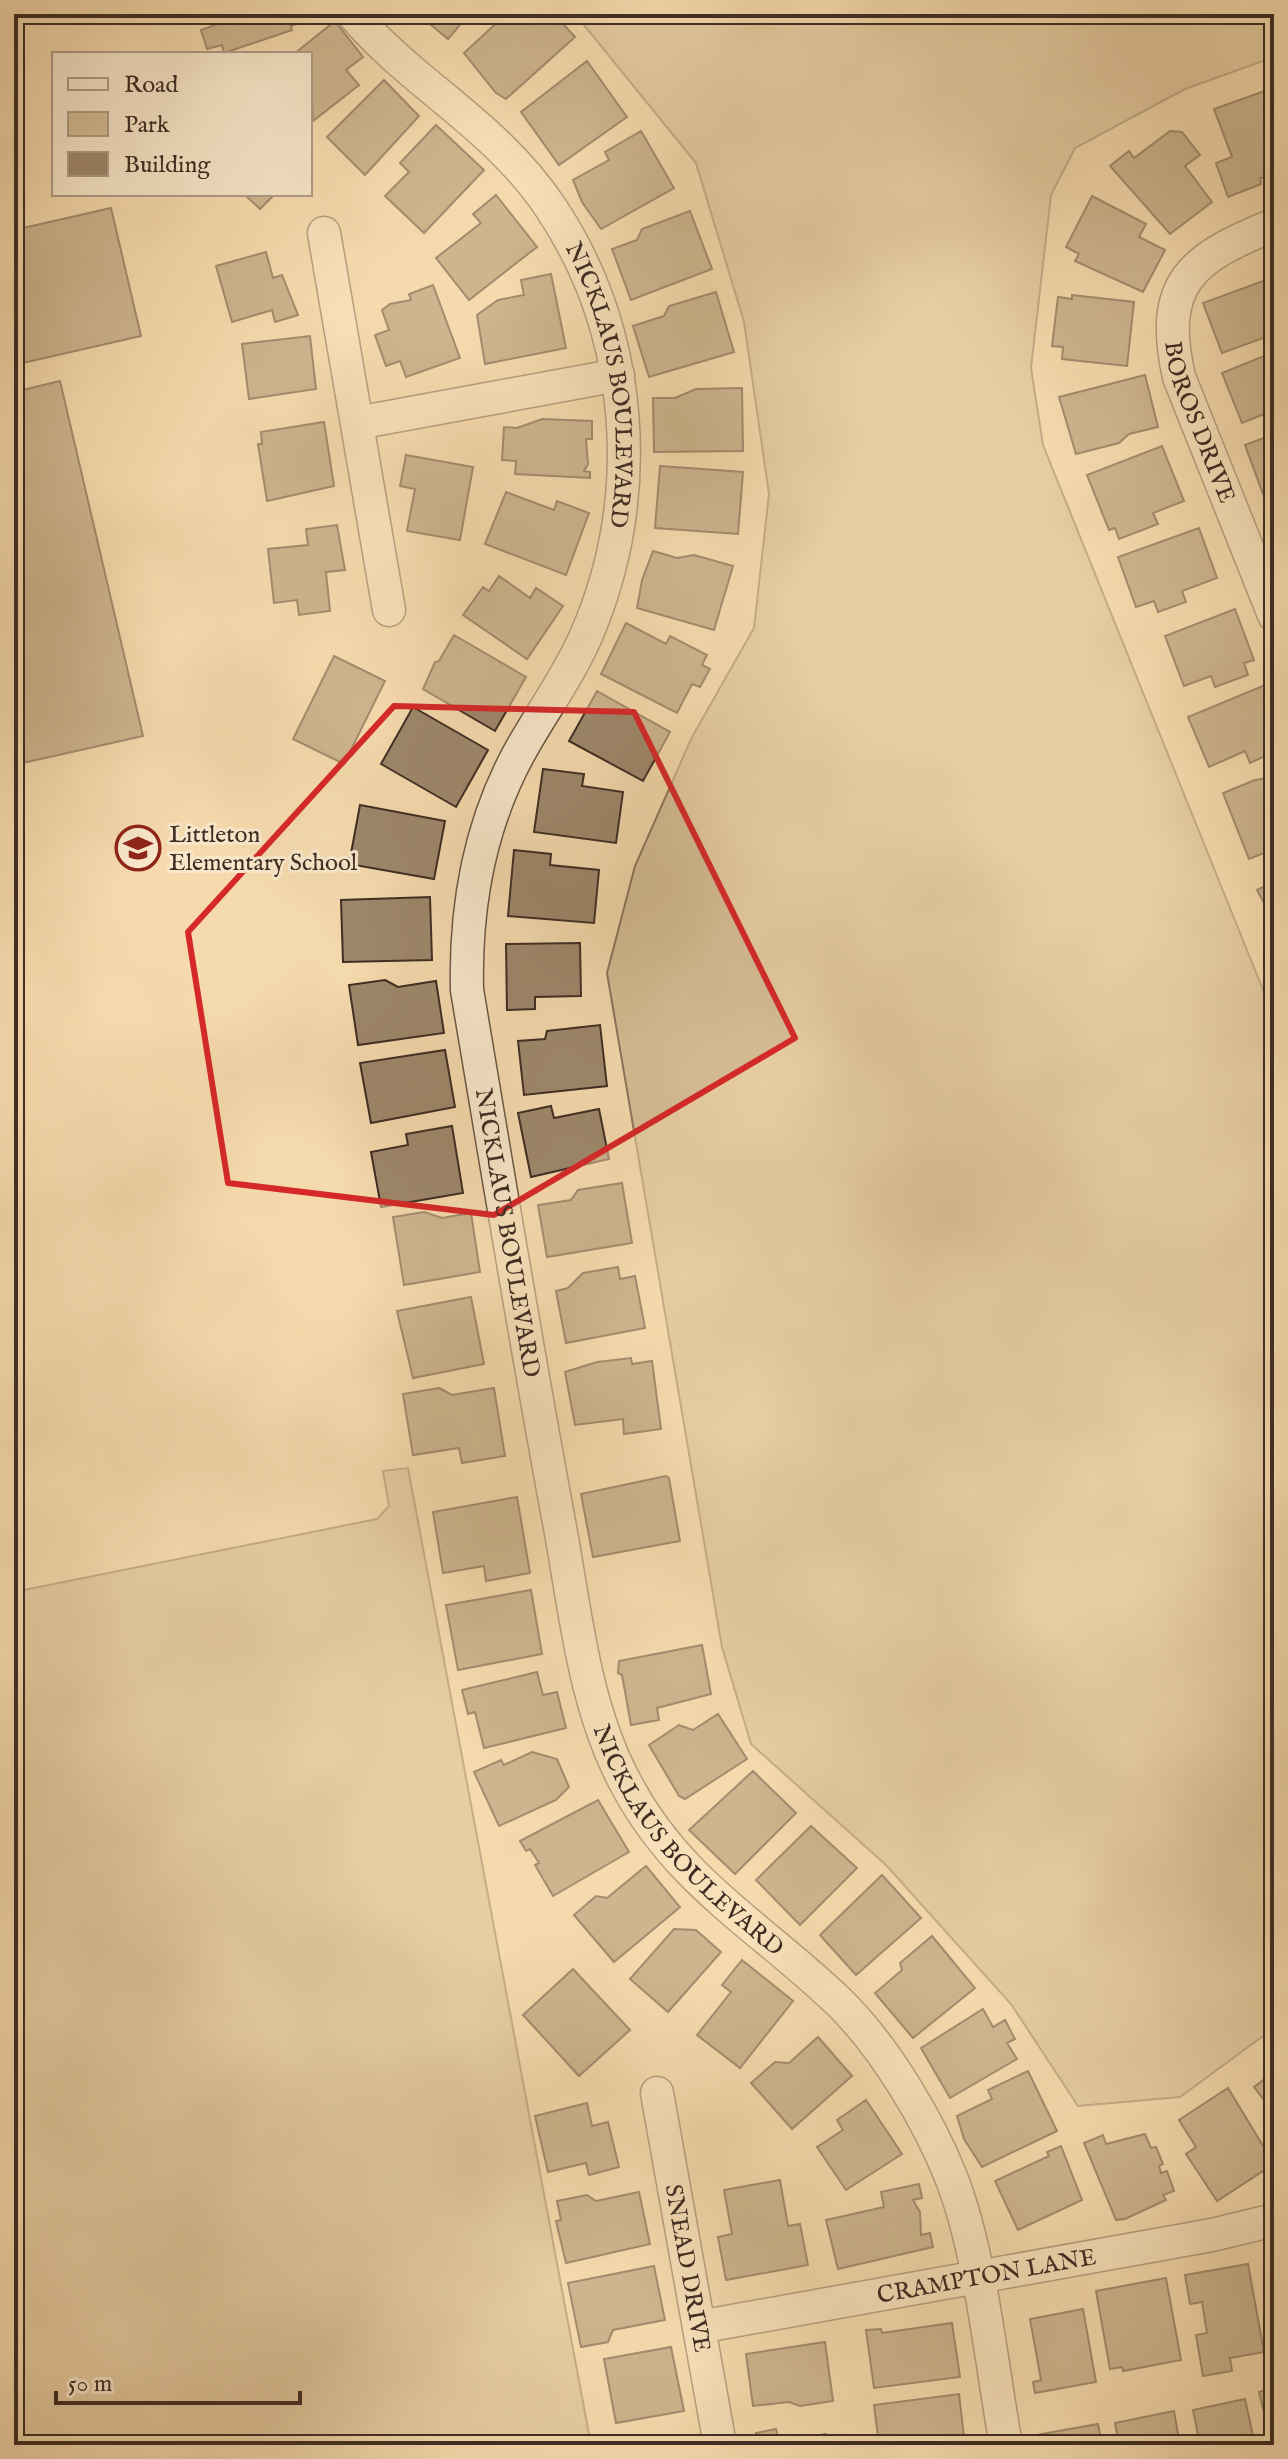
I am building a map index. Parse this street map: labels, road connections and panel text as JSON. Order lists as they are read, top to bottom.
{
  "streets": {
    "street": [
      "NICKLAUS BOULEVARD",
      "BOROS DRIVE",
      "SNEAD DRIVE",
      "CRAMPTON LANE"
    ]
  },
  "crossings": [
    ["NICKLAUS BOULEVARD", "CRAMPTON LANE"],
    ["SNEAD DRIVE", "CRAMPTON LANE"]
  ],
  "places": {
    "school or university": ["Littleton Elementary School"]
  },
  "legend": ["Road", "Park", "Building"],
  "scale_bar": "50 m"
}
